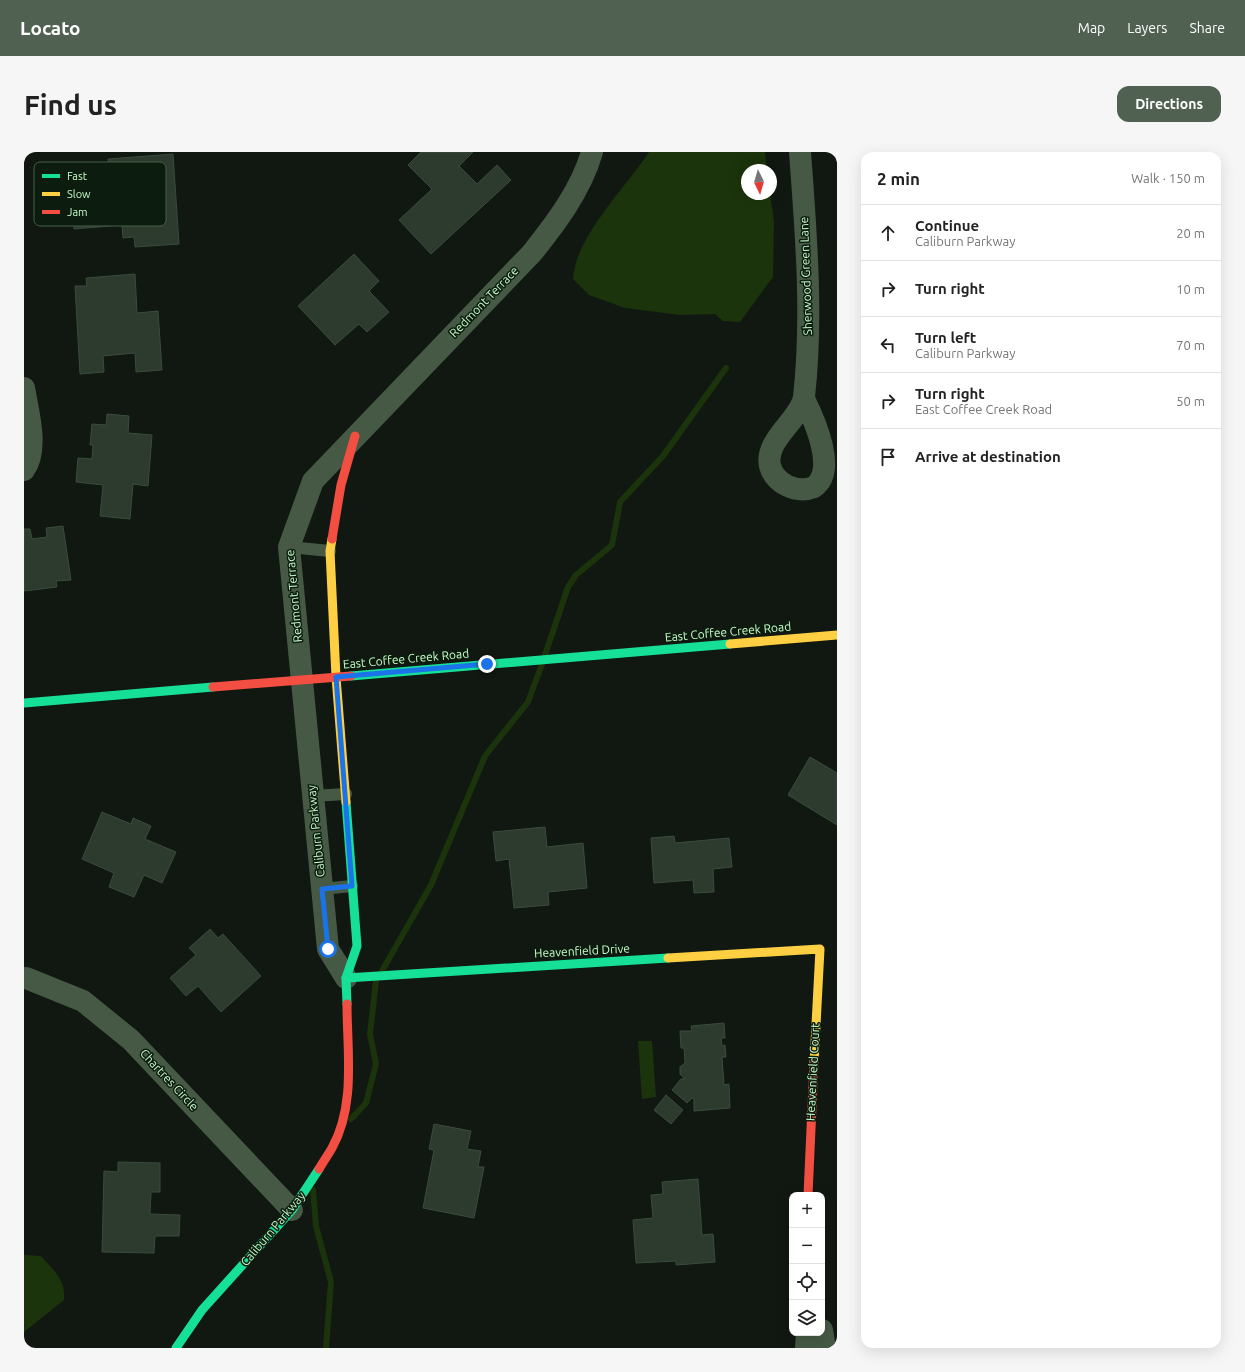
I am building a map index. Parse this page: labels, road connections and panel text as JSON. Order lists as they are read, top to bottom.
{
  "streets": {
    "street": [
      "Sherwood Green Lane",
      "Redmont Terrace",
      "East Coffee Creek Road",
      "Caliburn Parkway",
      "Heavenfield Drive",
      "Heavenfield Court",
      "Chartres Circle"
    ]
  },
  "crossings": [
    ["Redmont Terrace", "East Coffee Creek Road"],
    ["Redmont Terrace", "Caliburn Parkway"],
    ["East Coffee Creek Road", "Caliburn Parkway"],
    ["Caliburn Parkway", "Heavenfield Drive"],
    ["Caliburn Parkway", "Chartres Circle"],
    ["Heavenfield Drive", "Heavenfield Court"]
  ],
  "legend": ["Fast", "Slow", "Jam"],
  "north": "bottom",
  "page": {
    "header": "Locato",
    "nav": ["Map", "Layers", "Share"],
    "buttons": "Directions",
    "title": "Find us",
    "heading": ["2 min", "Walk · 150 m"],
    "list": [
      ["Continue", "Caliburn Parkway", "20 m"],
      ["Turn right", "10 m"],
      ["Turn left", "Caliburn Parkway", "70 m"],
      ["Turn right", "East Coffee Creek Road", "50 m"],
      "Arrive at destination"
    ],
    "map_buttons": ["+", "−"]
  }
}
